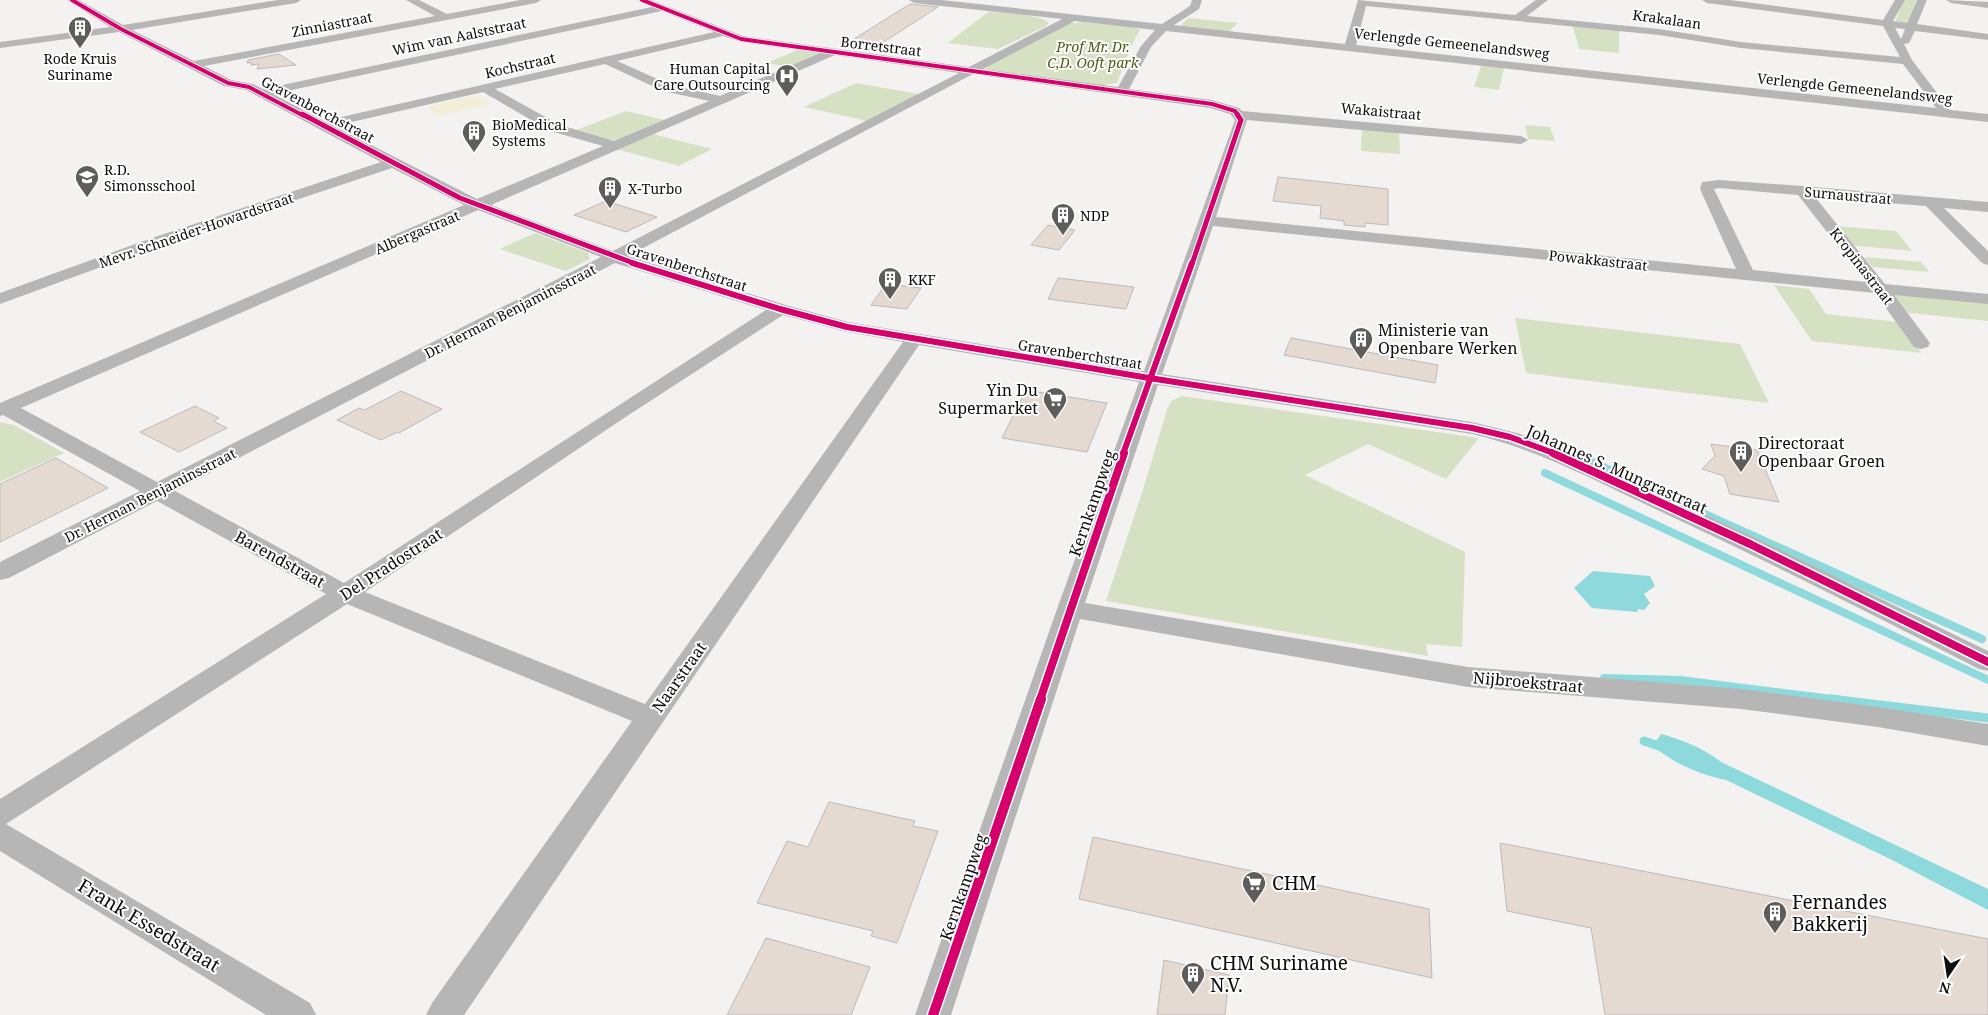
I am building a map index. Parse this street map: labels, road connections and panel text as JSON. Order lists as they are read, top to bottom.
{
  "streets": {
    "street": [
      "Krakalaan",
      "Zinniastraat",
      "Wim van Aalststraat",
      "Verlengde Gemeenelandsweg",
      "Borretstraat",
      "Kochstraat",
      "Gravenberchstraat",
      "Wakaistraat",
      "Surnaustraat",
      "Mevr. Schneider-Howardstraat",
      "Albergastraat",
      "Powakkastraat",
      "Kropinastraat",
      "Dr. Herman Benjaminsstraat",
      "Johannes S. Mungrastraat",
      "Kernkampweg",
      "Barendstraat",
      "Del Pradostraat",
      "Naarstraat",
      "Nijbroekstraat",
      "Frank Essedstraat"
    ]
  },
  "crossings": [
    ["Zinniastraat", "Gravenberchstraat"],
    ["Wim van Aalststraat", "Borretstraat"],
    ["Wim van Aalststraat", "Gravenberchstraat"],
    ["Verlengde Gemeenelandsweg", "Dr. Herman Benjaminsstraat"],
    ["Borretstraat", "Kochstraat"],
    ["Borretstraat", "Albergastraat"],
    ["Borretstraat", "Dr. Herman Benjaminsstraat"],
    ["Kochstraat", "Gravenberchstraat"],
    ["Gravenberchstraat", "Mevr. Schneider-Howardstraat"],
    ["Gravenberchstraat", "Albergastraat"],
    ["Gravenberchstraat", "Dr. Herman Benjaminsstraat"],
    ["Gravenberchstraat", "Johannes S. Mungrastraat"],
    ["Gravenberchstraat", "Kernkampweg"],
    ["Gravenberchstraat", "Del Pradostraat"],
    ["Gravenberchstraat", "Naarstraat"],
    ["Wakaistraat", "Kernkampweg"],
    ["Surnaustraat", "Powakkastraat"],
    ["Surnaustraat", "Kropinastraat"],
    ["Albergastraat", "Barendstraat"],
    ["Powakkastraat", "Kropinastraat"],
    ["Powakkastraat", "Kernkampweg"],
    ["Dr. Herman Benjaminsstraat", "Barendstraat"],
    ["Johannes S. Mungrastraat", "Kernkampweg"],
    ["Kernkampweg", "Nijbroekstraat"],
    ["Barendstraat", "Del Pradostraat"],
    ["Barendstraat", "Naarstraat"]
  ],
  "parks": ["Prof Mr. Dr. C,D. Ooft park"],
  "places": {
    "building": [
      "Rode Kruis Suriname",
      "BioMedical Systems",
      "X-Turbo",
      "NDP",
      "KKF",
      "Ministerie van Openbare Werken",
      "Directoraat Openbaar Groen",
      "Fernandes Bakkerij",
      "CHM Suriname N.V."
    ],
    "hospital": ["Human Capital Care Outsourcing"],
    "school or university": ["R.D. Simonsschool"],
    "supermarket": ["Yin Du Supermarket", "CHM"]
  },
  "north": "bottom"
}
